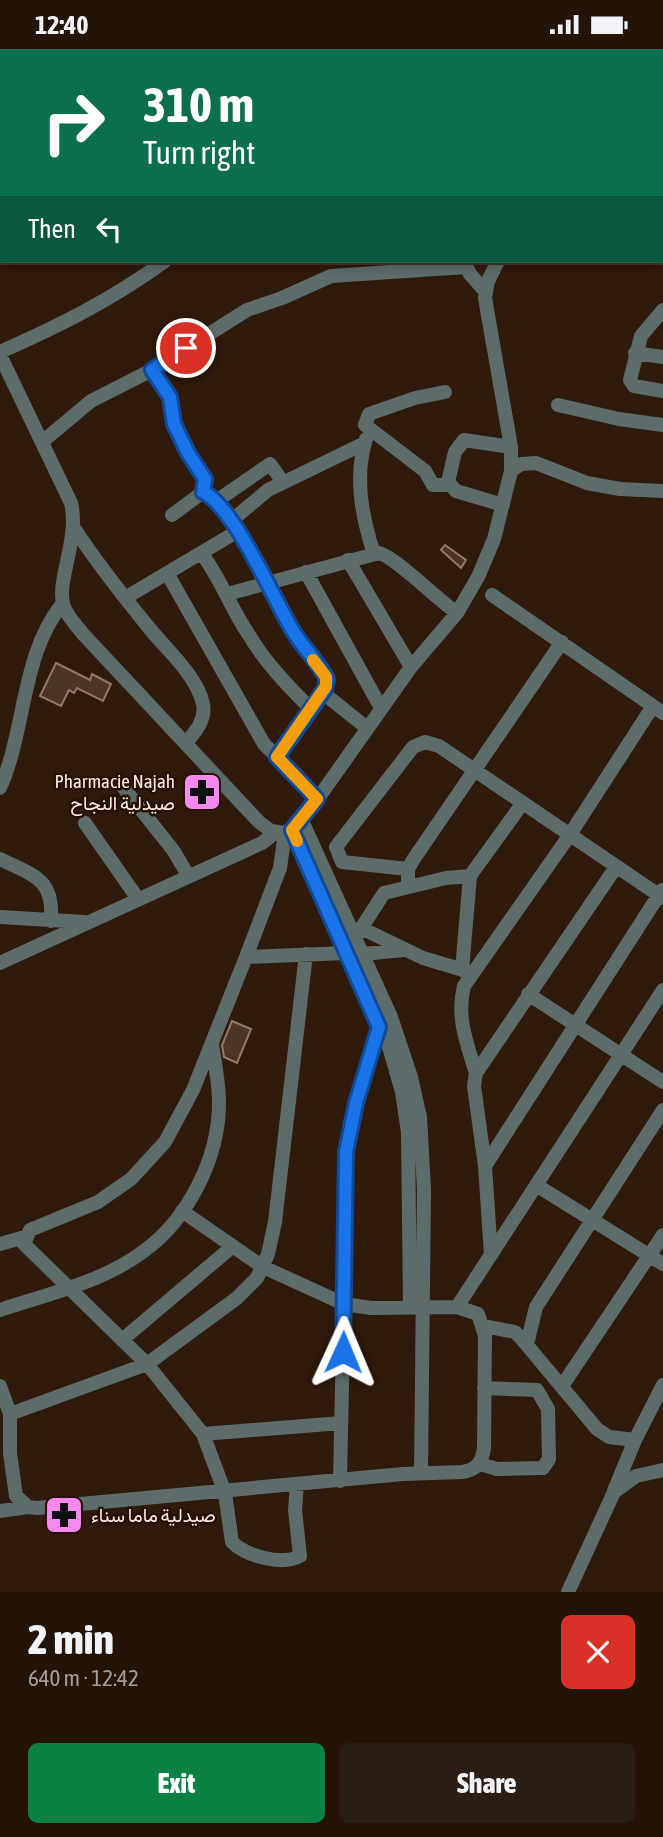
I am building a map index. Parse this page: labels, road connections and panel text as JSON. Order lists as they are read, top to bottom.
{
  "places": {
    "pharmacy": ["Pharmacie Najah صيدلية النجاح", "صيدلية ماما سناء"]
  },
  "page": {
    "status": "12:40",
    "turn": ["310 m", "Turn right"],
    "then": "Then",
    "heading": ["2 min", "640 m · 12:42"],
    "buttons": ["Exit", "Share"]
  }
}
